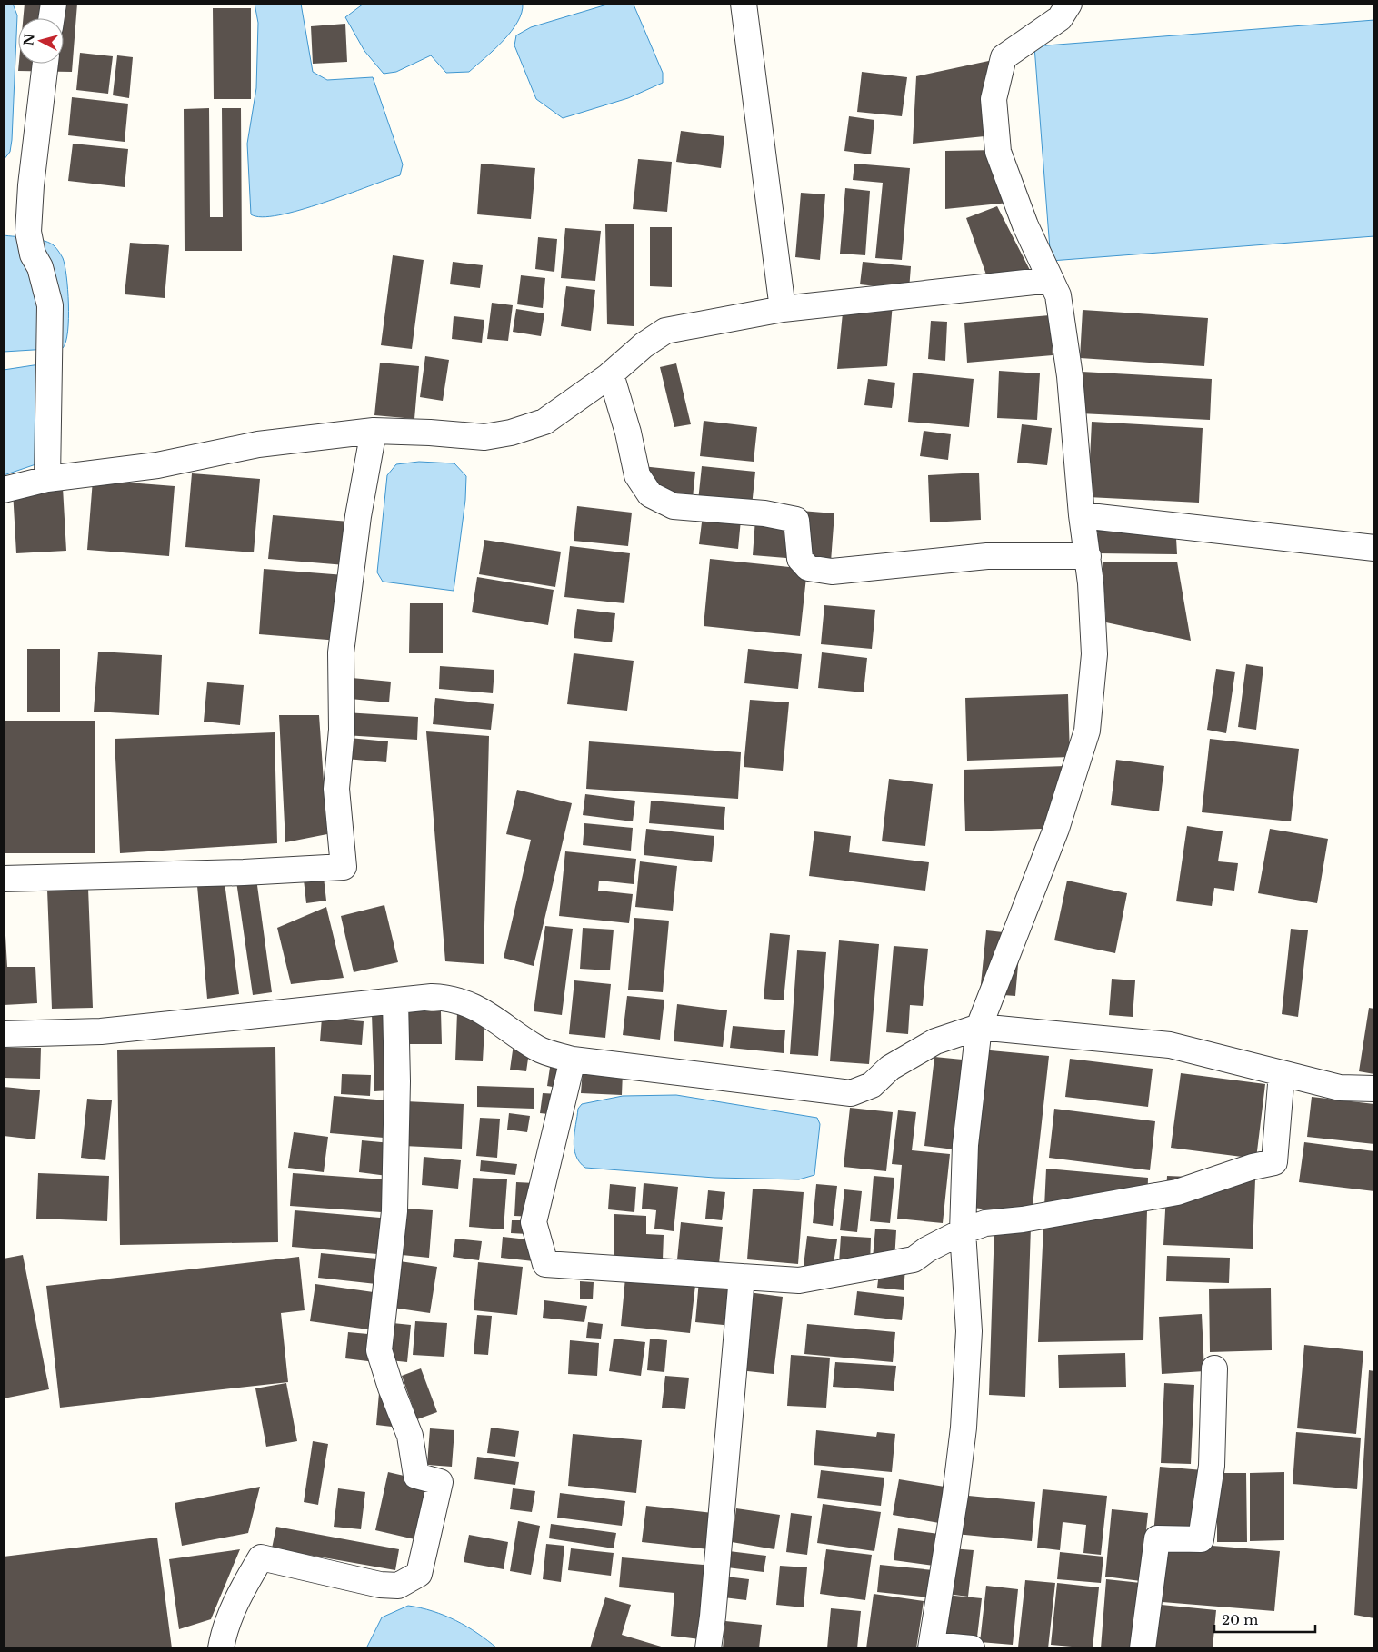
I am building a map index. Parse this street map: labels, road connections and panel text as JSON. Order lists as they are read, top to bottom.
{
  "scale_bar": "20 m",
  "north": "left"
}
